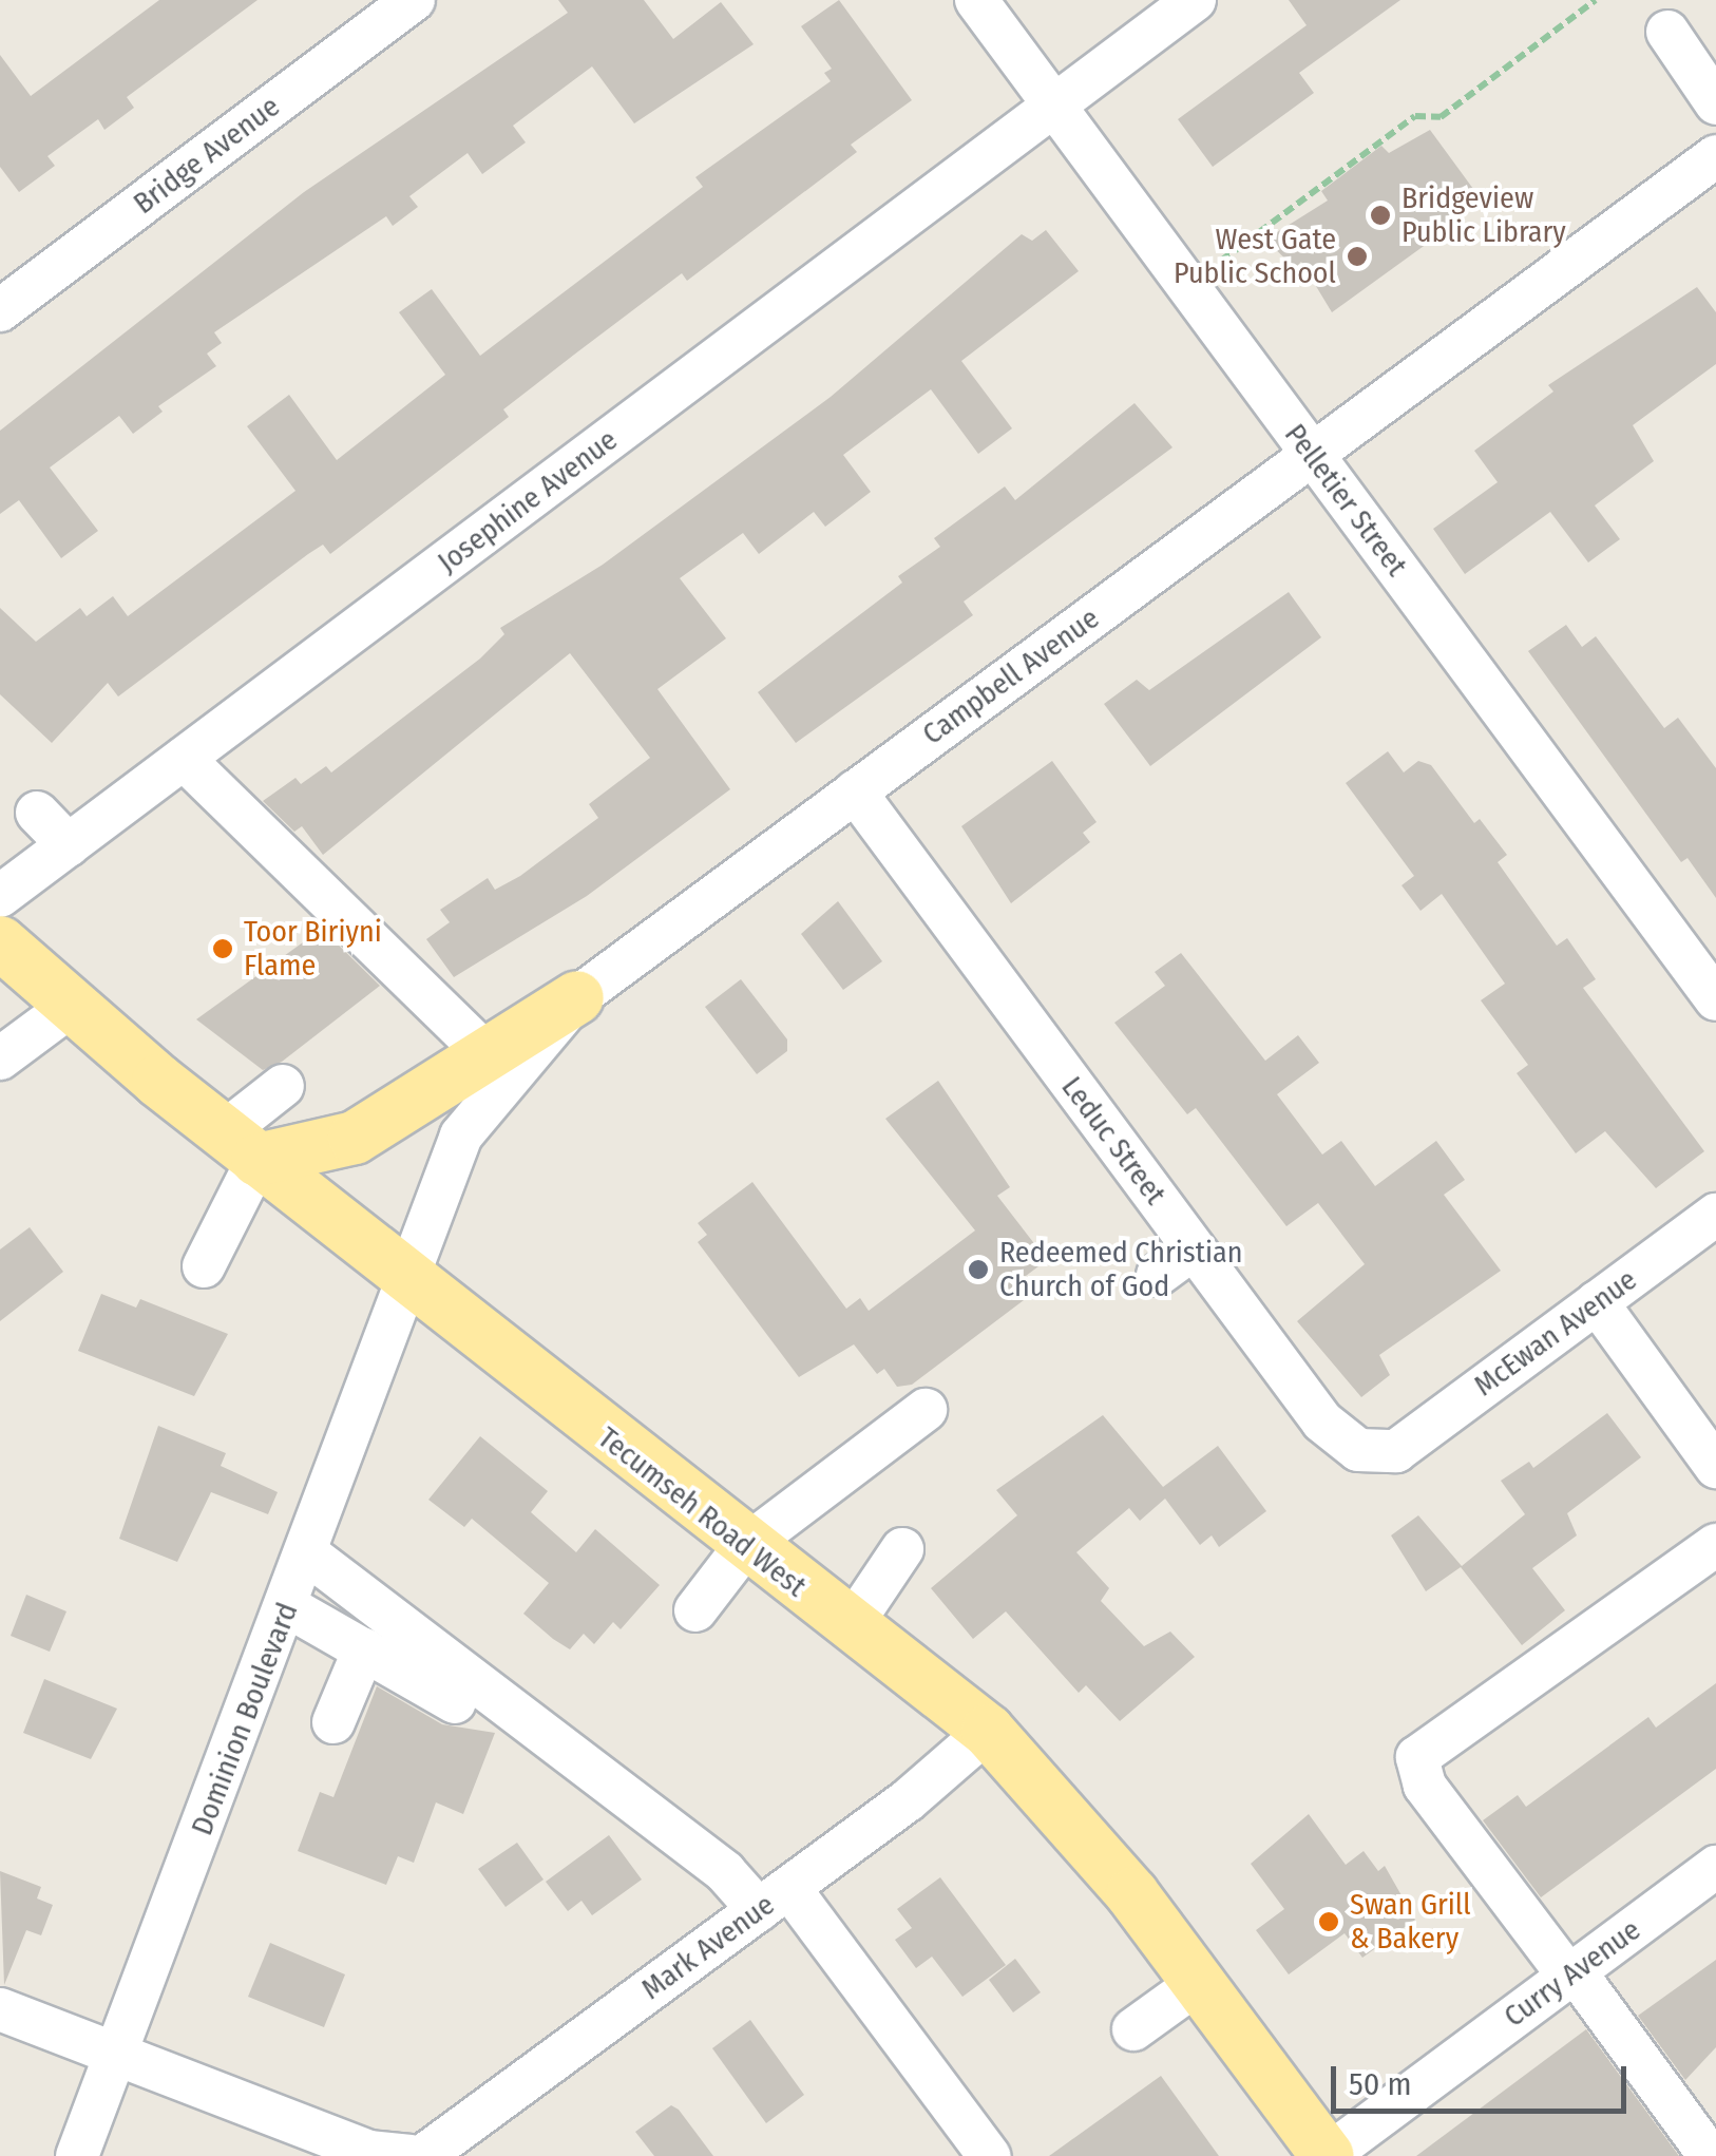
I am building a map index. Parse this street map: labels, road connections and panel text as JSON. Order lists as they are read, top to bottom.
{
  "streets": {
    "main road": ["Tecumseh Road West"],
    "street": [
      "Bridge Avenue",
      "Pelletier Street",
      "Josephine Avenue",
      "Campbell Avenue",
      "Leduc Street",
      "McEwan Avenue",
      "Dominion Boulevard",
      "Mark Avenue",
      "Curry Avenue"
    ]
  },
  "crossings": [
    ["Pelletier Street", "Josephine Avenue"],
    ["Pelletier Street", "Campbell Avenue"],
    ["Campbell Avenue", "Leduc Street"],
    ["Campbell Avenue", "Tecumseh Road West"],
    ["Campbell Avenue", "Dominion Boulevard"],
    ["Leduc Street", "McEwan Avenue"],
    ["Tecumseh Road West", "Dominion Boulevard"],
    ["Tecumseh Road West", "Mark Avenue"],
    ["Tecumseh Road West", "Curry Avenue"]
  ],
  "places": [
    "Bridgeview Public Library",
    "West Gate Public School",
    "Toor Biriyni Flame",
    "Redeemed Christian Church of God",
    "Swan Grill & Bakery"
  ],
  "scale_bar": "50 m"
}
